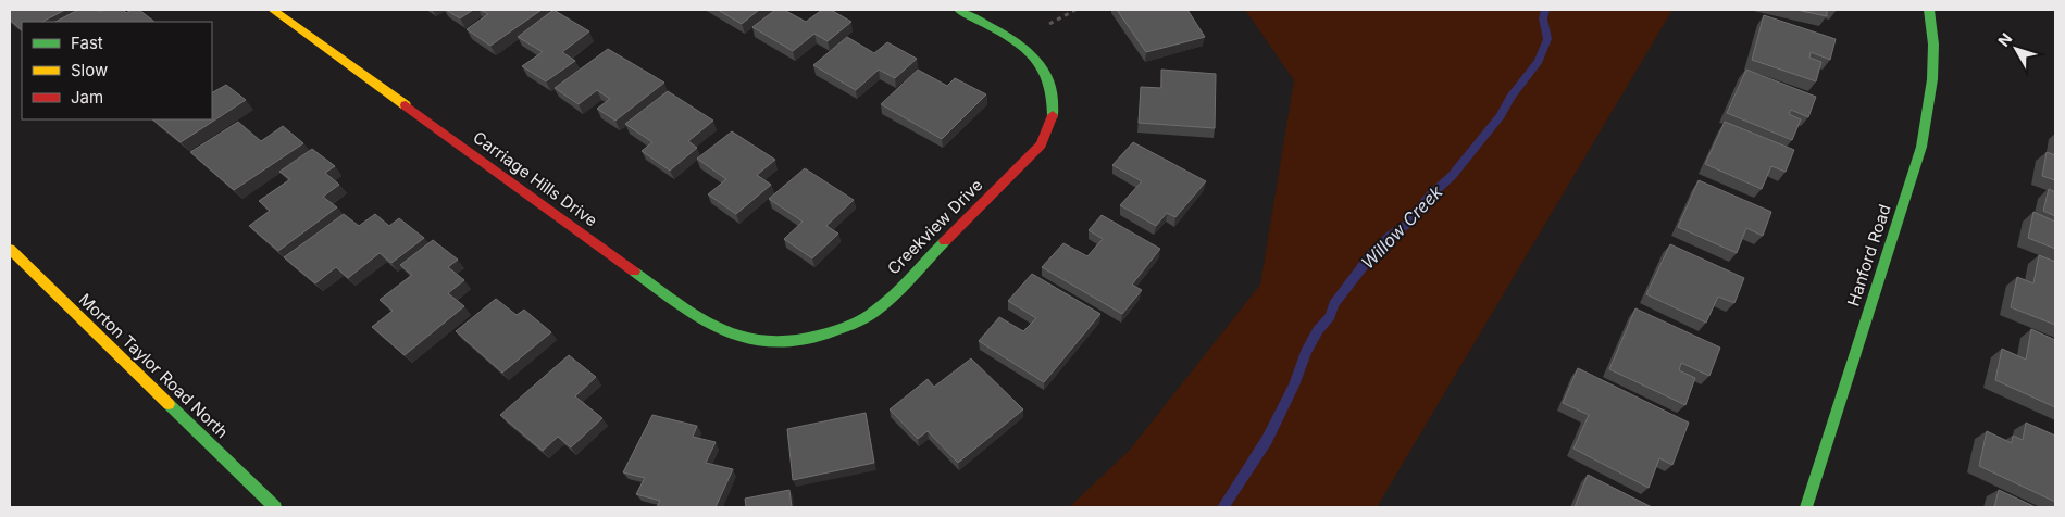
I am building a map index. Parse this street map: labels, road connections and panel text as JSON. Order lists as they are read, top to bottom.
{
  "streets": {
    "street": [
      "Carriage Hills Drive",
      "Creekview Drive",
      "Hanford Road",
      "Morton Taylor Road North"
    ]
  },
  "crossings": [
    ["Carriage Hills Drive", "Creekview Drive"]
  ],
  "water": ["Willow Creek"],
  "legend": ["Fast", "Slow", "Jam"],
  "north": "top left"
}
